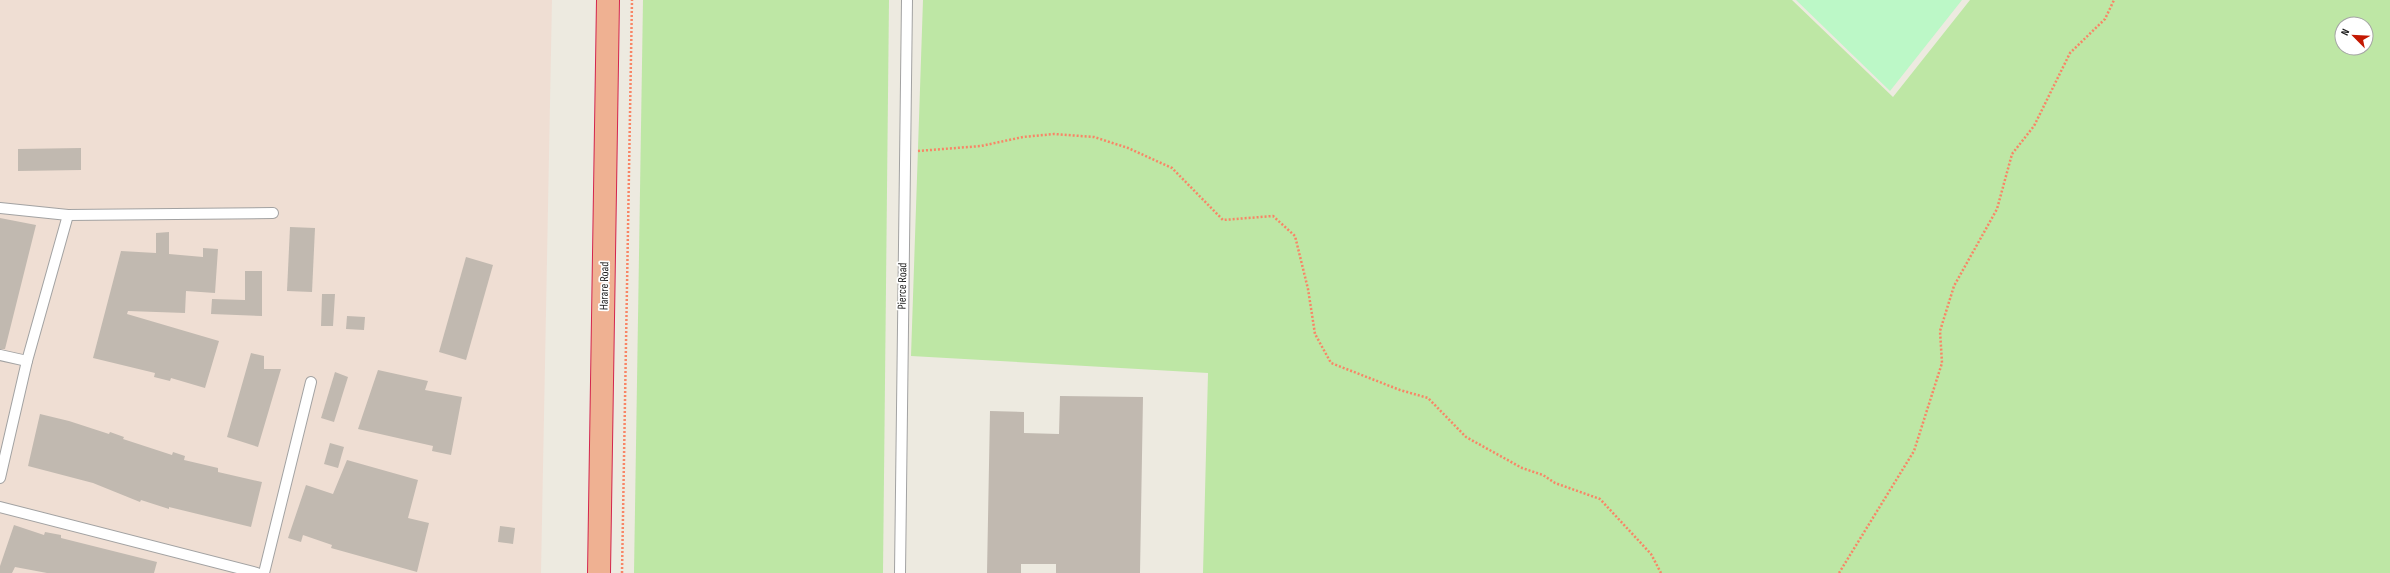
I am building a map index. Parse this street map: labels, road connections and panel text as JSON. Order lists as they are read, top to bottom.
{
  "streets": {
    "highway": ["Harare Road"],
    "lane": ["Pierce Road"]
  },
  "north": "top left"
}
